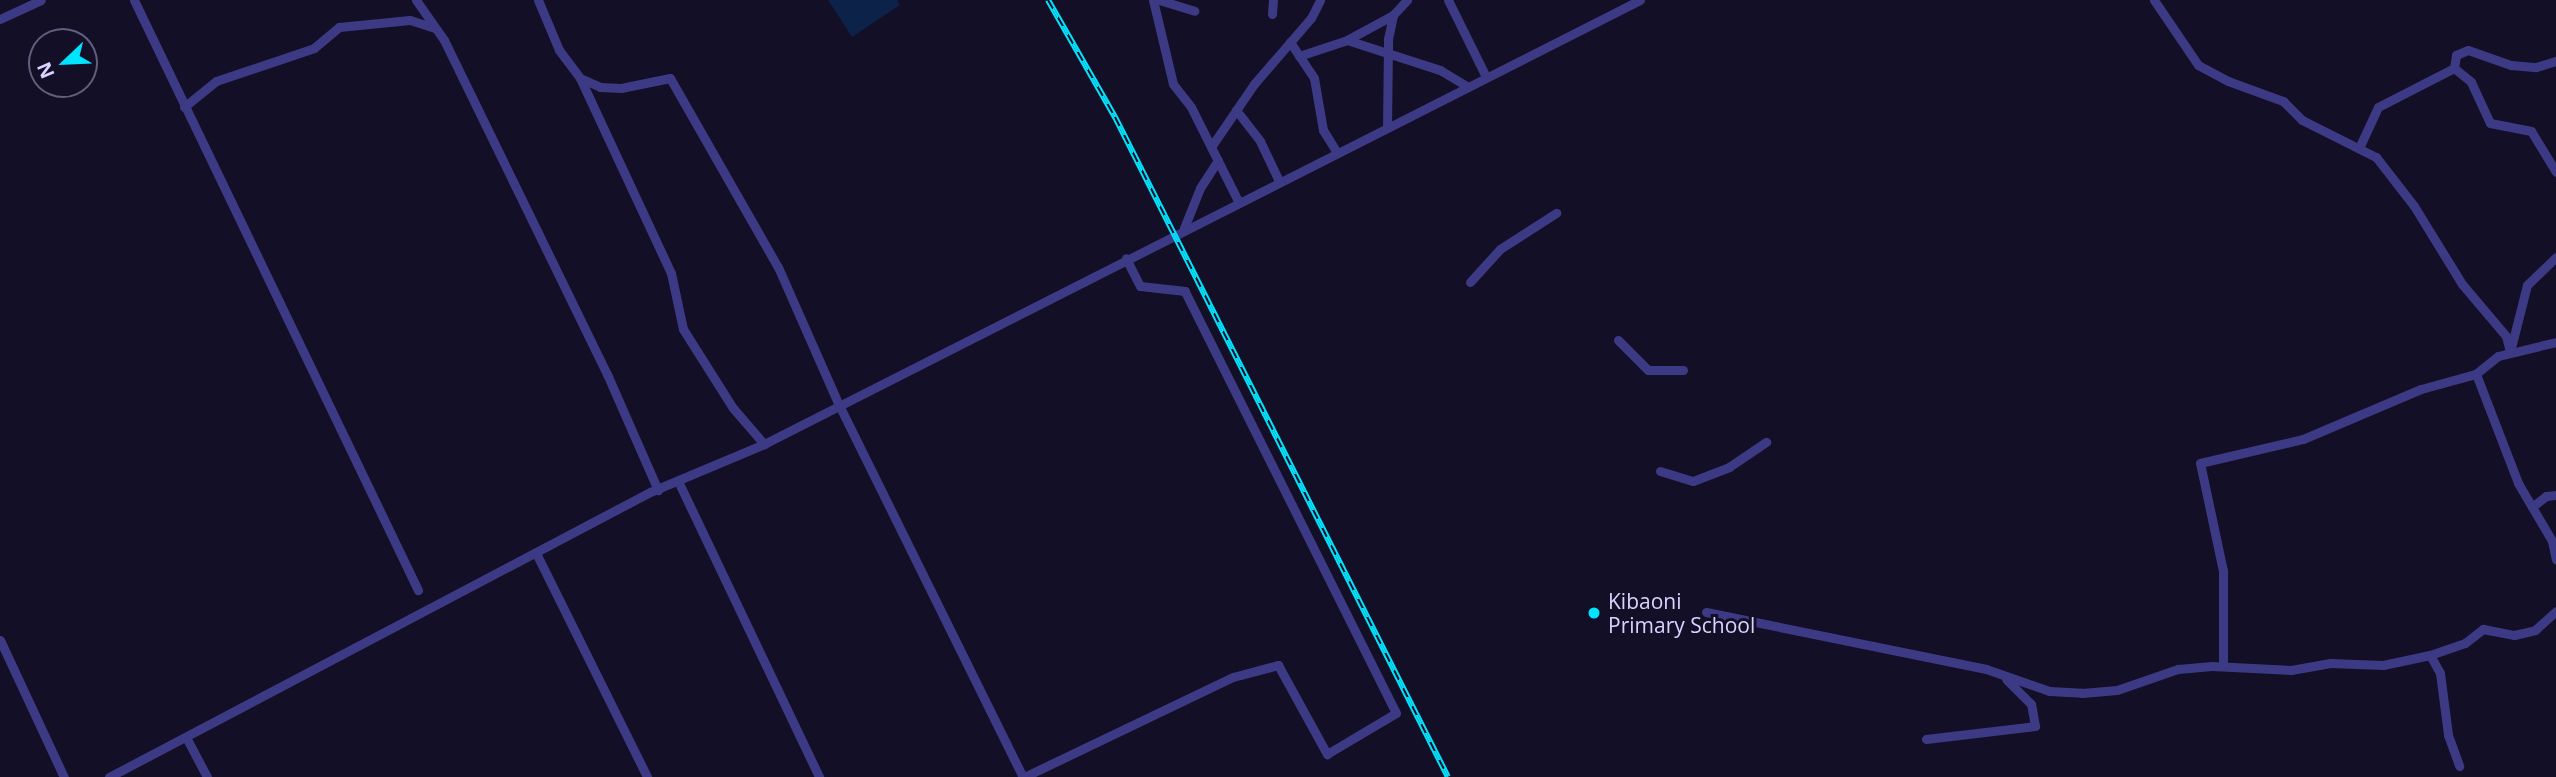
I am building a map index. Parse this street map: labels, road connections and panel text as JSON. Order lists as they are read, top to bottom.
{
  "places": ["Kibaoni Primary School"],
  "north": "bottom left"
}
